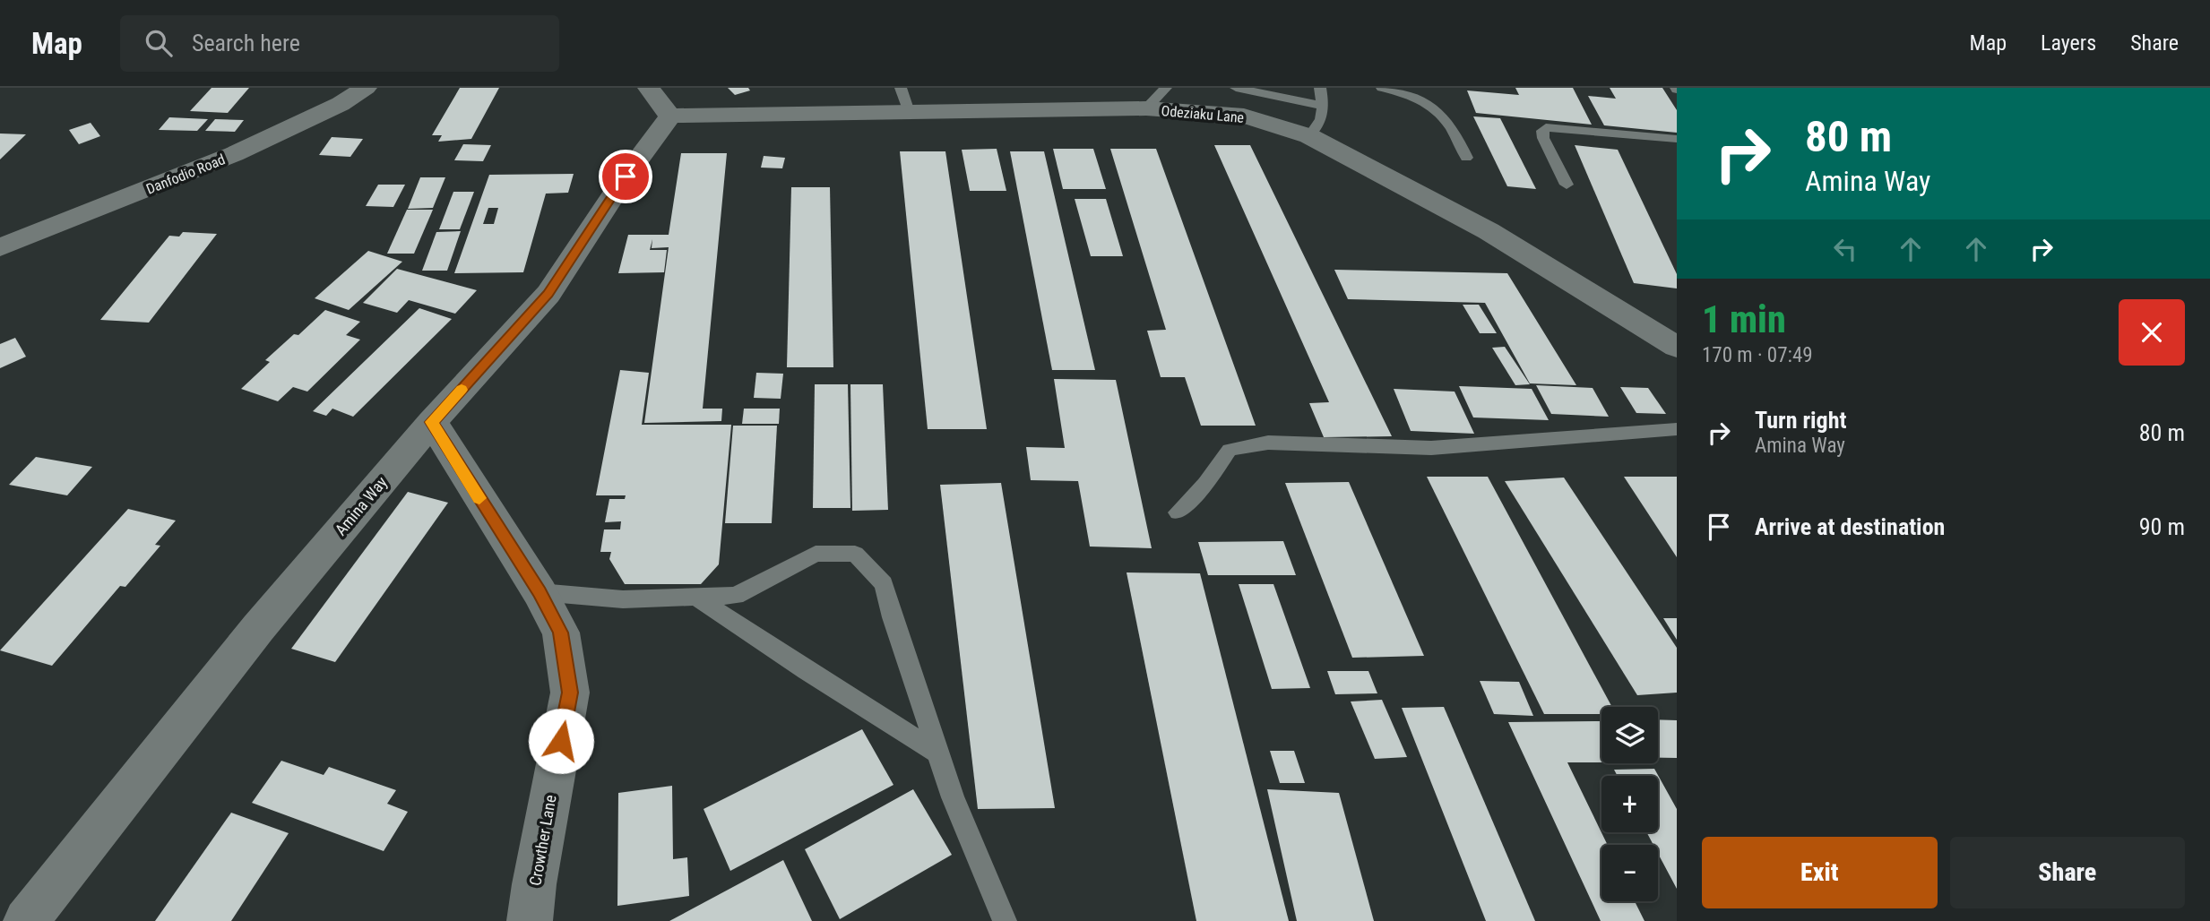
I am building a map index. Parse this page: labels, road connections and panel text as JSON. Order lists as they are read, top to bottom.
{
  "streets": {
    "street": [
      "Odeziaku Lane",
      "Danfodio Road",
      "Amina Way",
      "Crowther Lane"
    ]
  },
  "crossings": [
    ["Odeziaku Lane", "Amina Way"],
    ["Amina Way", "Crowther Lane"]
  ],
  "page": {
    "header": "Map",
    "search": "Search here",
    "nav": ["Map", "Layers", "Share"],
    "turn": ["80 m", "Amina Way"],
    "heading": ["1 min", "170 m · 07:49"],
    "list": [
      {
        "name": "Turn right",
        "note": "Amina Way",
        "value": "80 m"
      },
      {
        "name": "Arrive at destination",
        "value": "90 m"
      }
    ],
    "map_buttons": ["+", "−"],
    "buttons": ["Exit", "Share"]
  }
}
